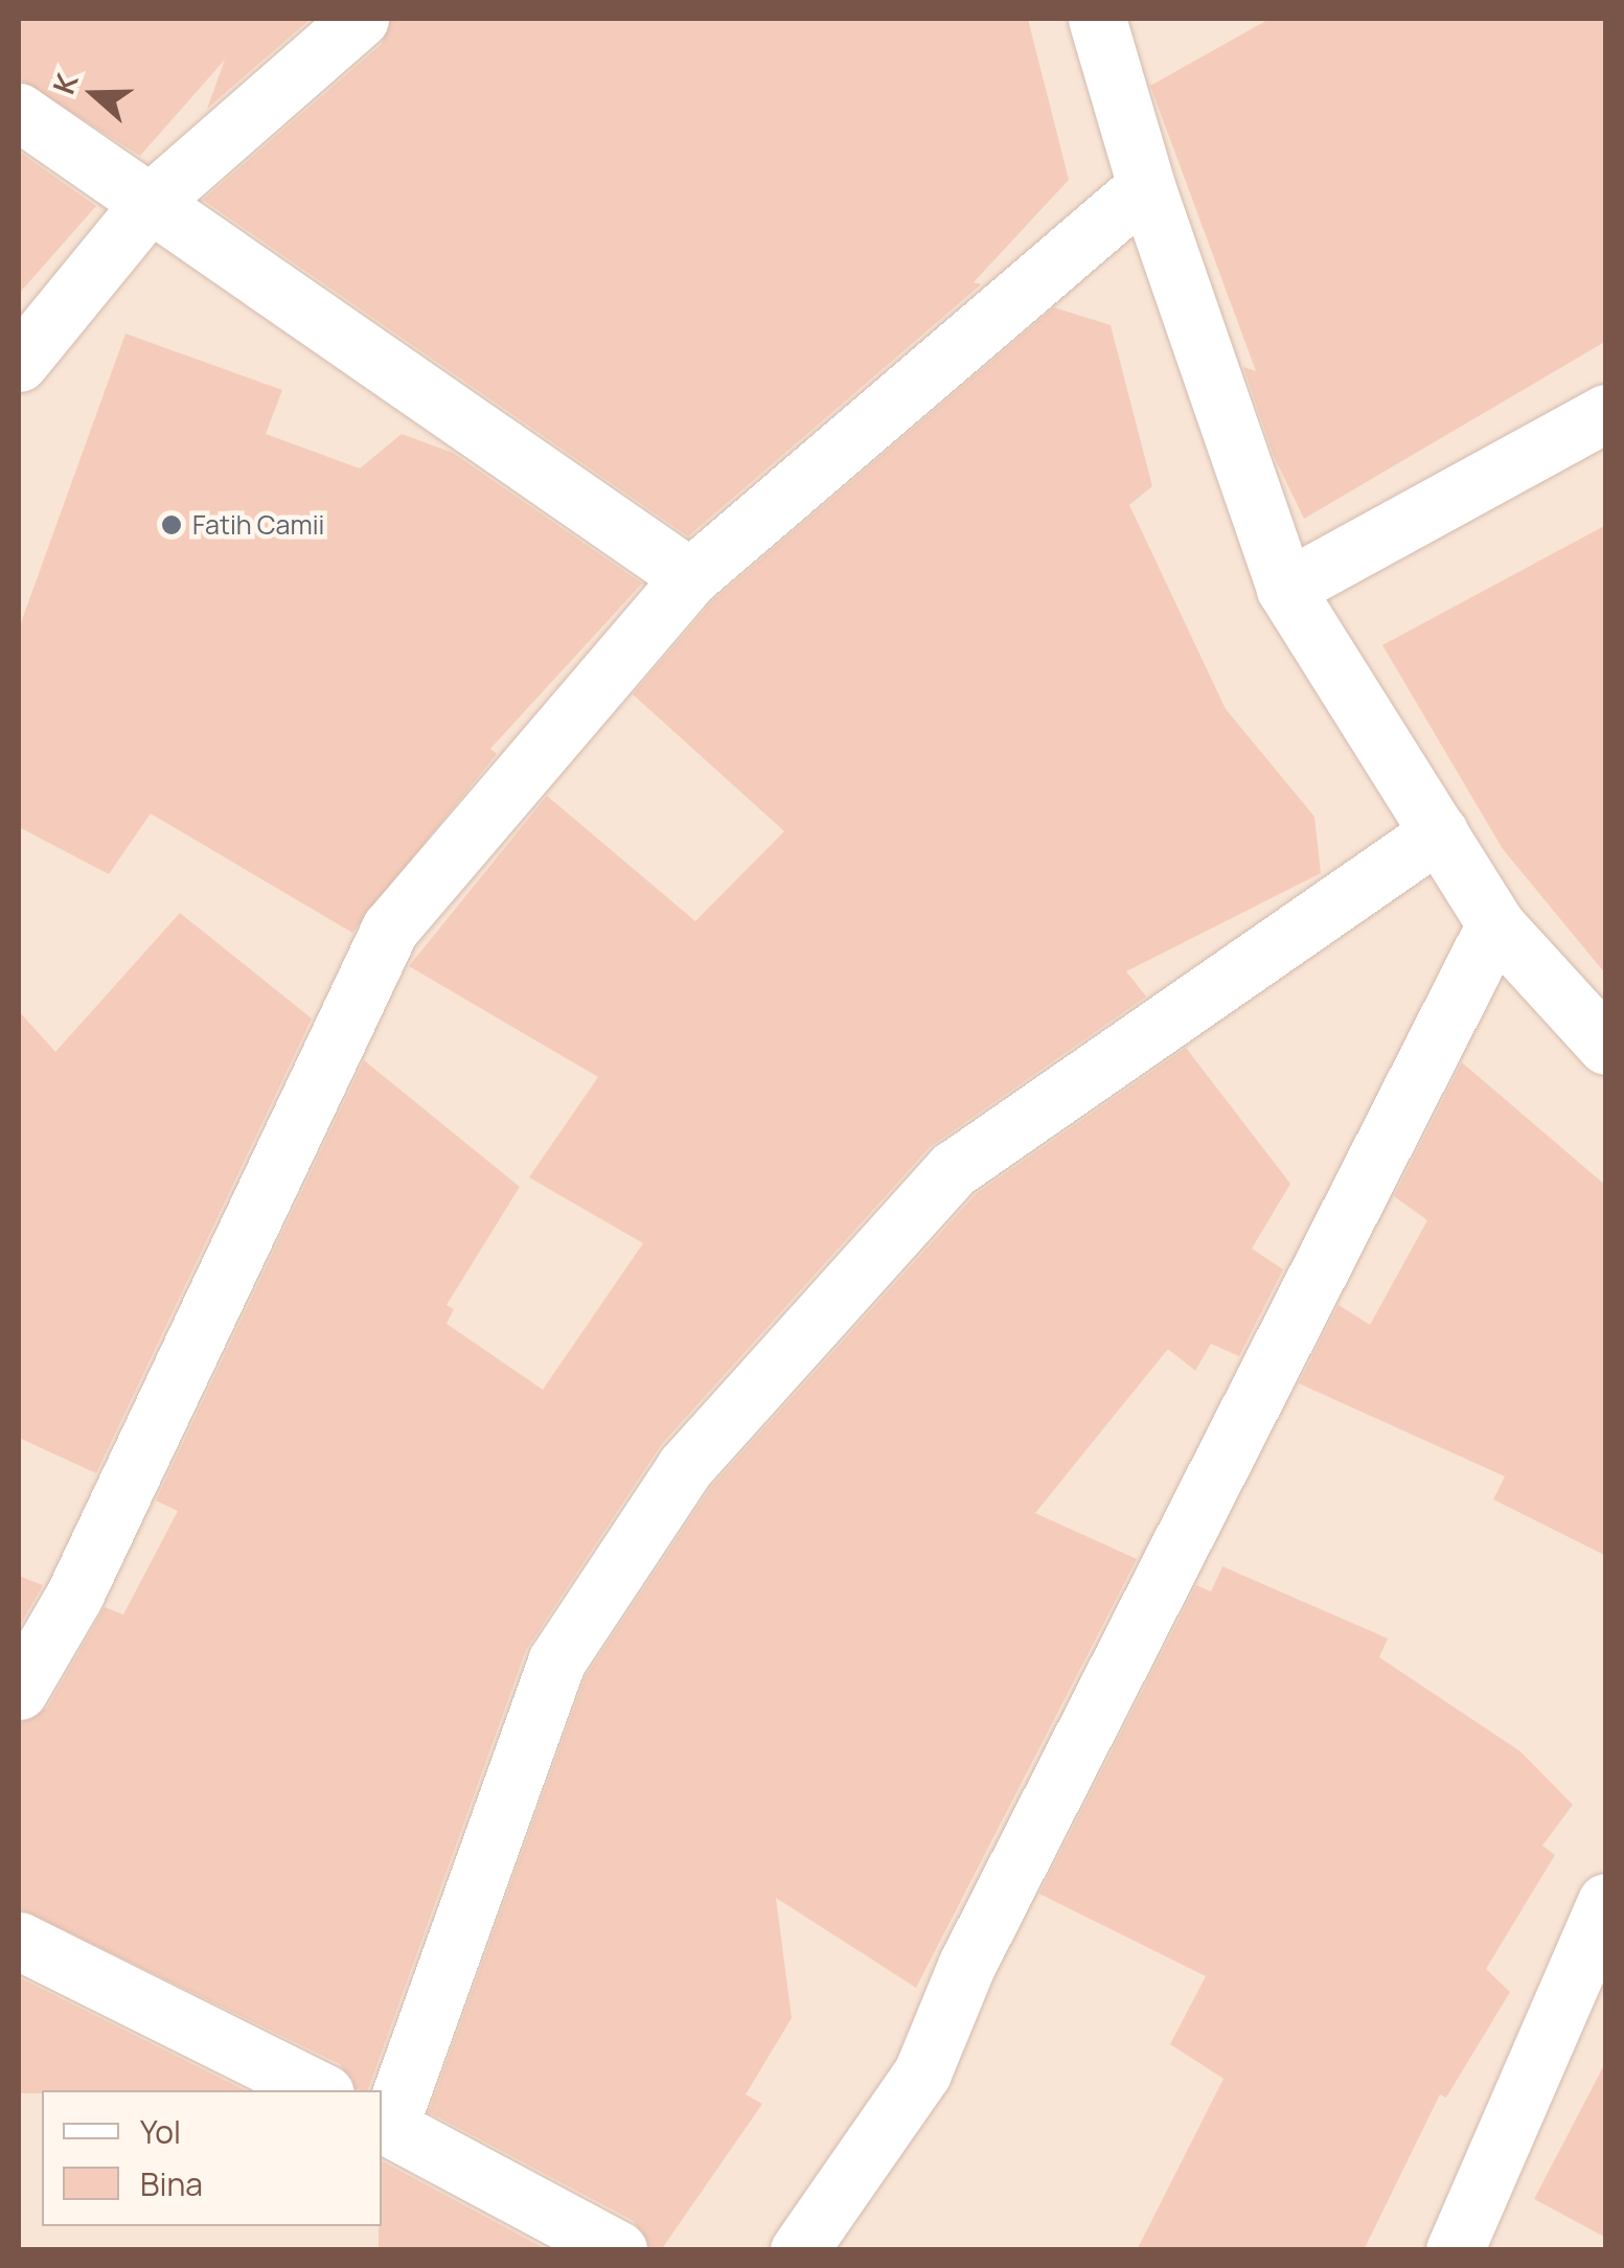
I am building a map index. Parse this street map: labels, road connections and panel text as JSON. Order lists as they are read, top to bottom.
{
  "places": ["Fatih Camii"],
  "legend": ["Yol", "Bina"],
  "north": "left"
}
